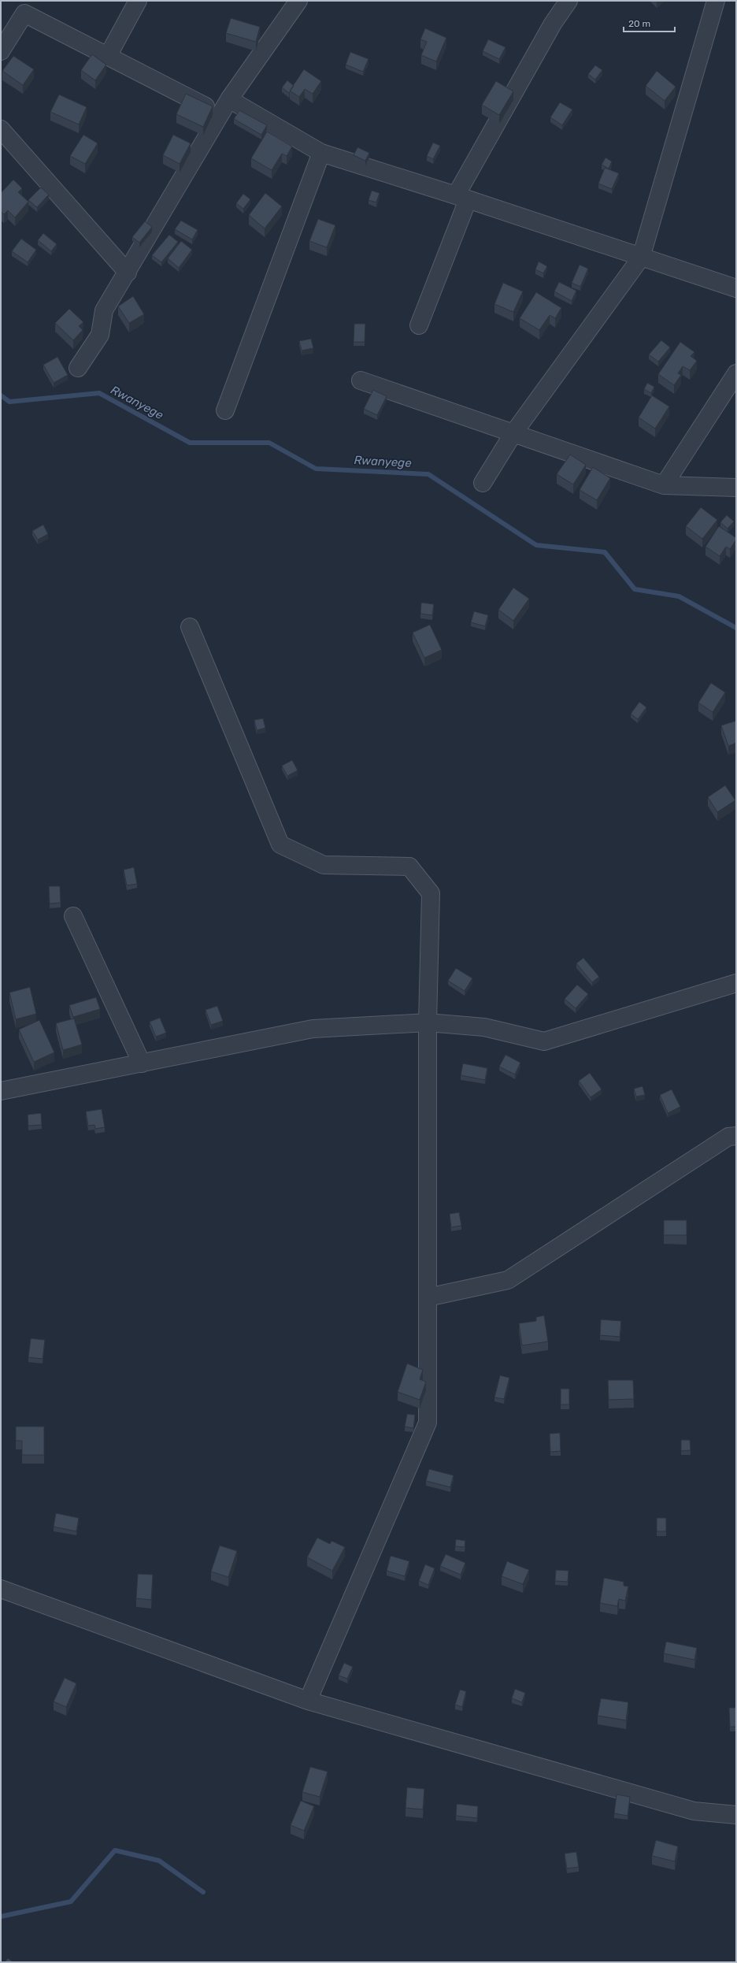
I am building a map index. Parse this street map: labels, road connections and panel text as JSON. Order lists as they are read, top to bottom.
{
  "water": ["Rwanyege"],
  "scale_bar": "20 m"
}
